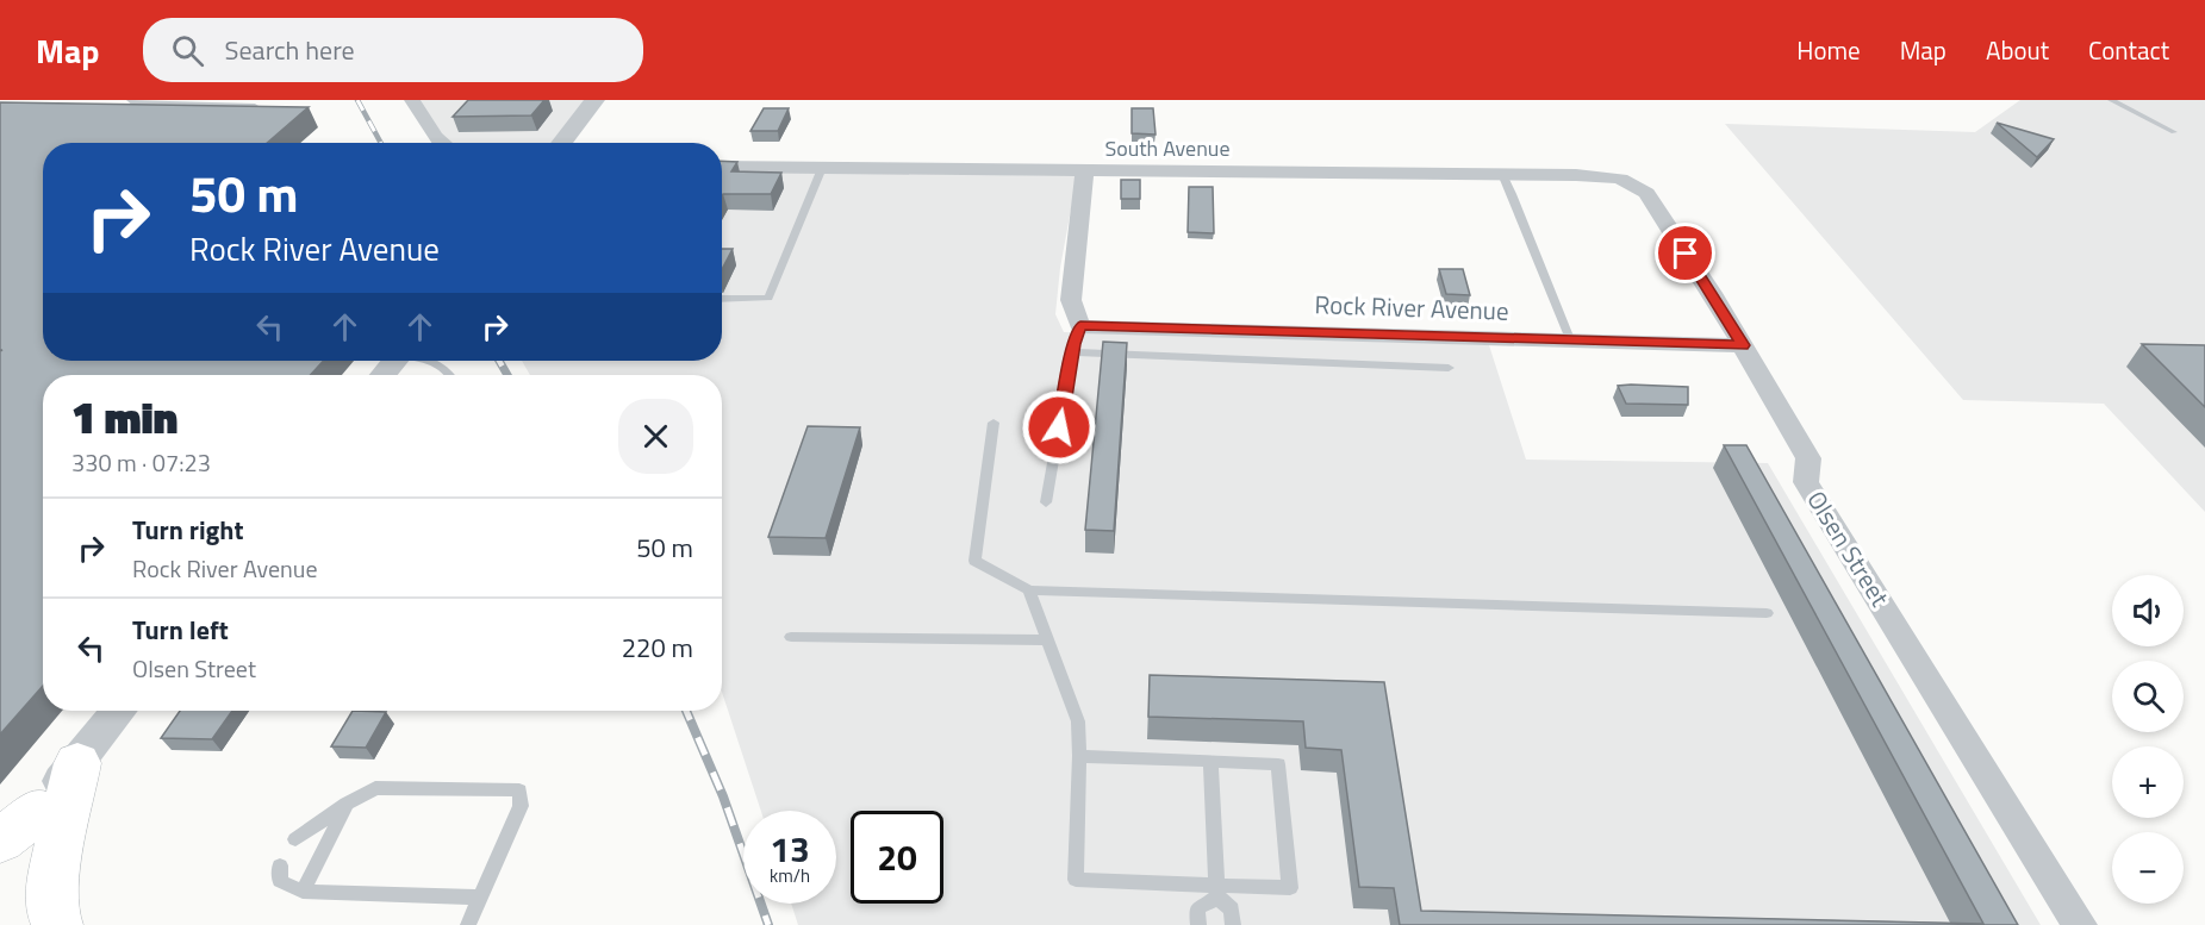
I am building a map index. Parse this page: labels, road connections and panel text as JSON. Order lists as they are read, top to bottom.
{
  "streets": {
    "street": ["South Avenue", "Rock River Avenue", "Olsen Street"]
  },
  "crossings": [
    ["South Avenue", "Olsen Street"],
    ["Rock River Avenue", "Olsen Street"]
  ],
  "page": {
    "header": "Map",
    "search": "Search here",
    "nav": [
      "Home",
      "Map",
      "About",
      "Contact"
    ],
    "turn": ["50 m", "Rock River Avenue"],
    "heading": ["1 min", "330 m · 07:23"],
    "list": [
      {
        "name": "Turn right",
        "note": "Rock River Avenue",
        "value": "50 m"
      },
      {
        "name": "Turn left",
        "note": "Olsen Street",
        "value": "220 m"
      }
    ],
    "map_buttons": ["+", "−"],
    "speed": "13 km/h",
    "limit": "20"
  }
}
